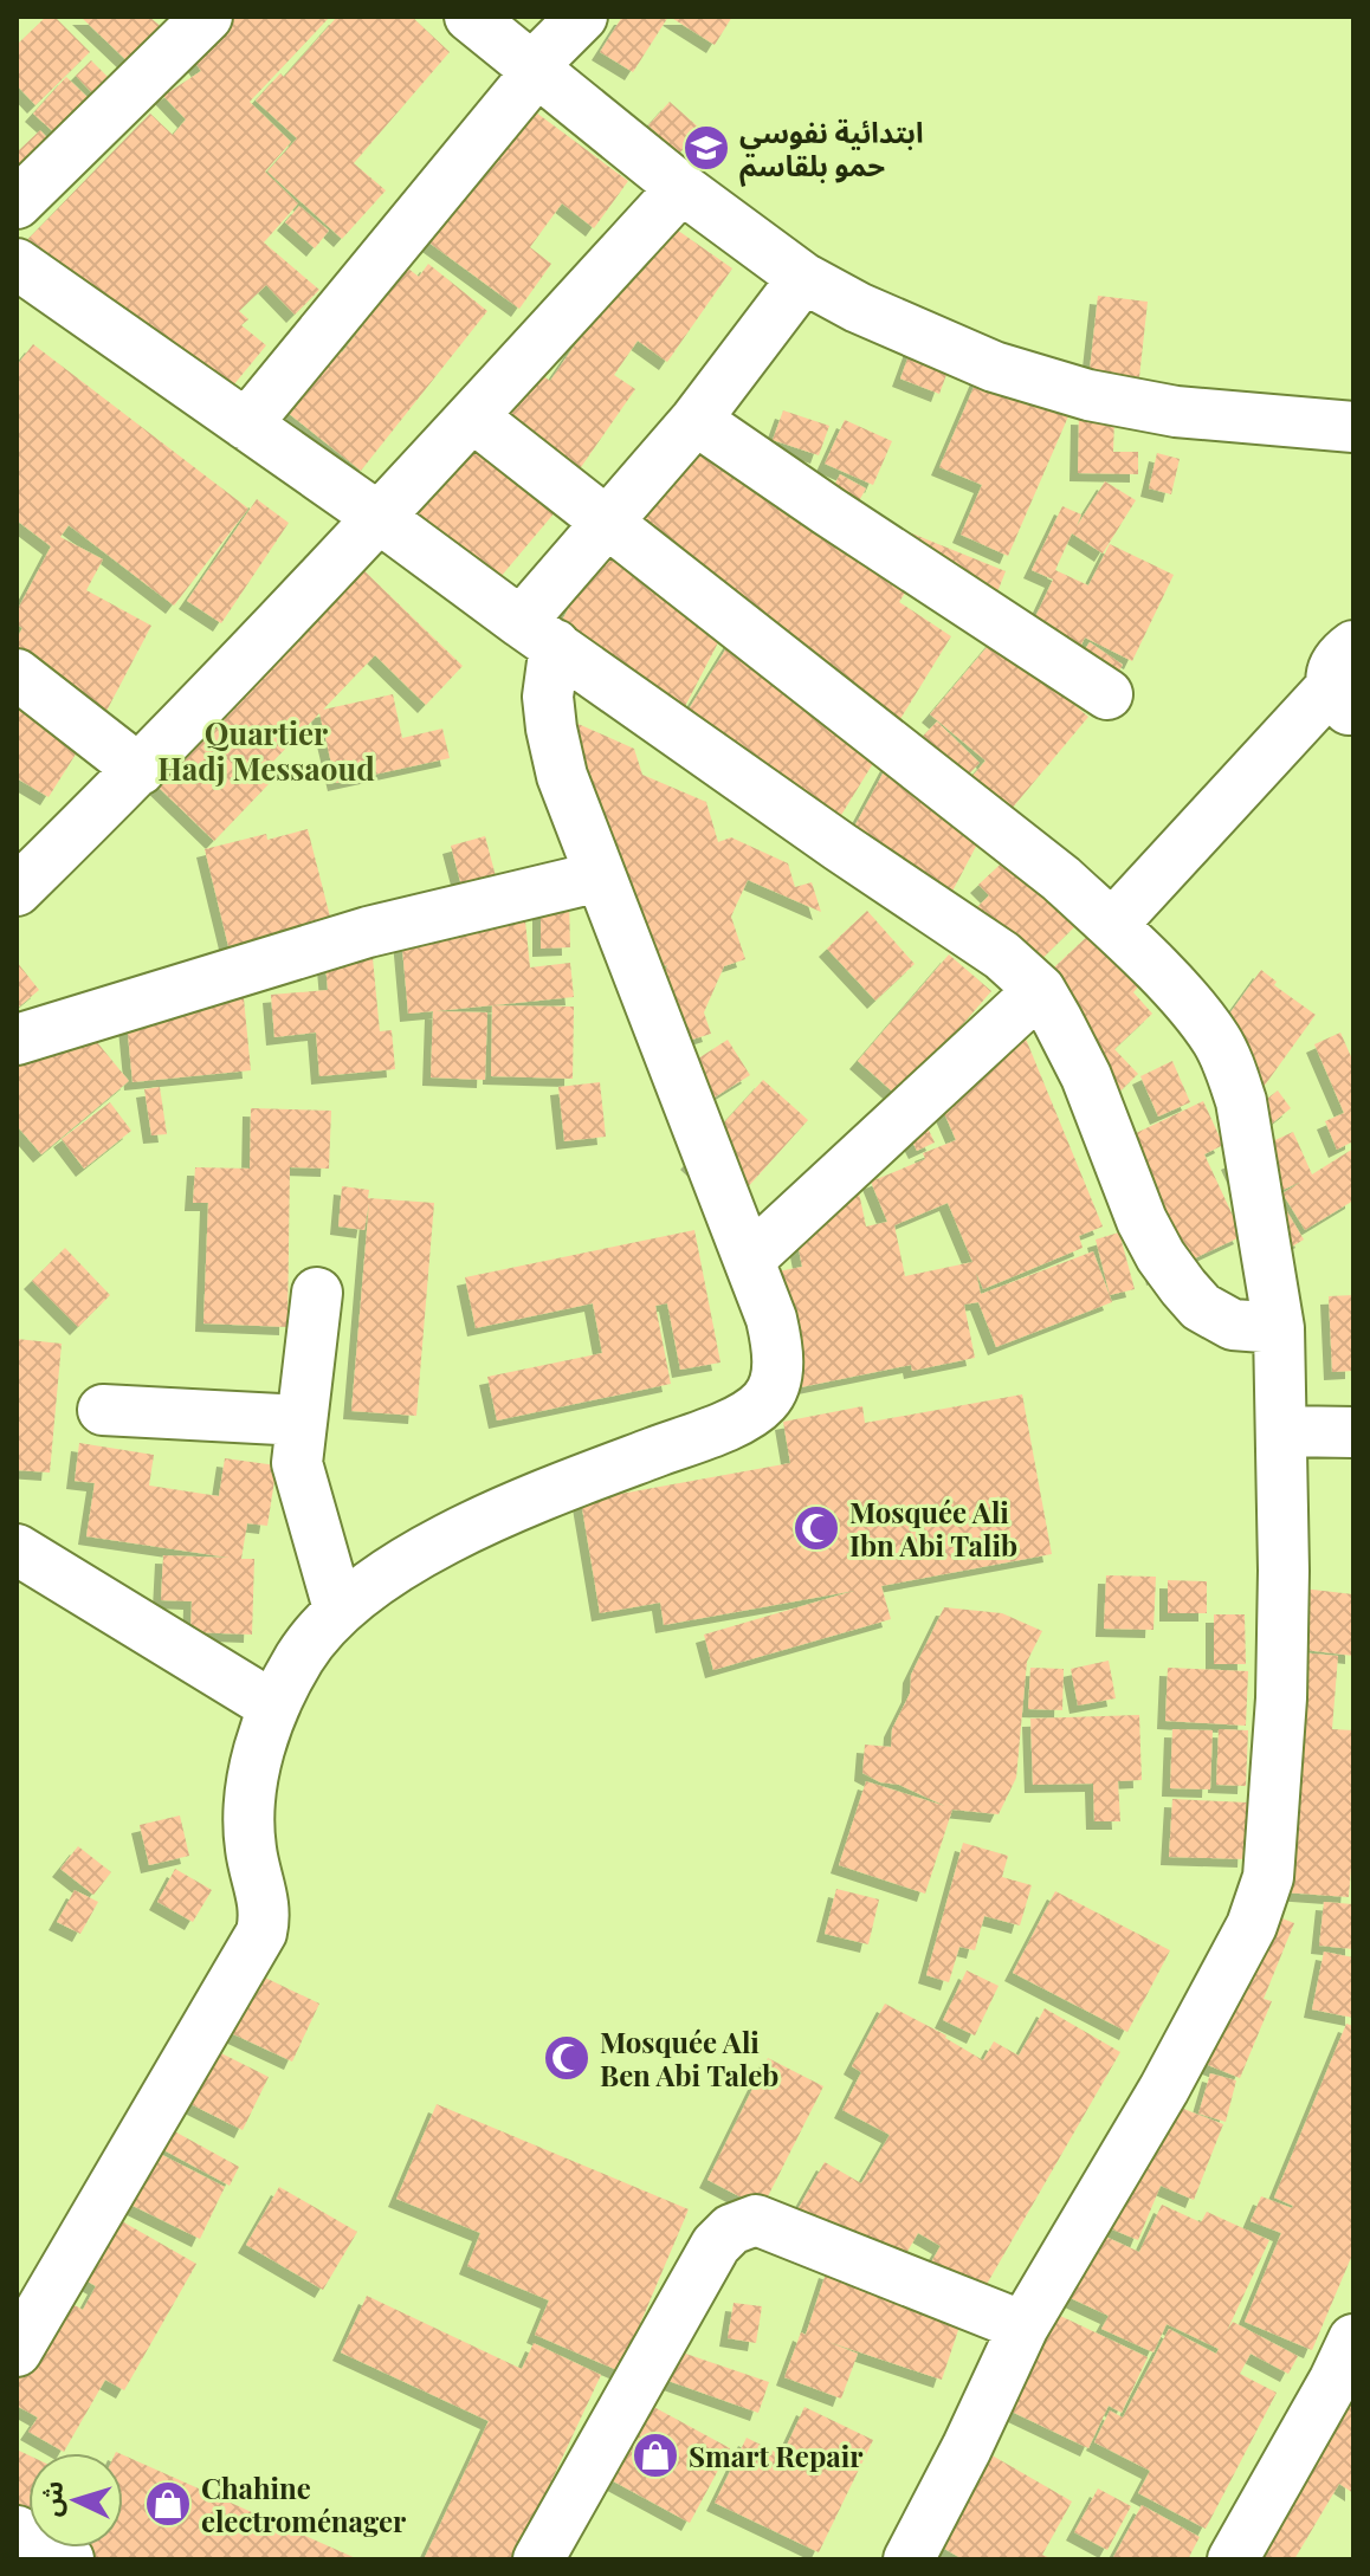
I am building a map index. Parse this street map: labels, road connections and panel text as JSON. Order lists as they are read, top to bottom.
{
  "districts": ["Quartier Hadj Messaoud"],
  "places": {
    "school or university": ["ابتدائية نفوسي حمو بلقاسم"],
    "mosque": ["Mosquée Ali Ibn Abi Talib", "Mosquée Ali Ben Abi Taleb"],
    "shop": ["Smart Repair", "Chahine electroménager"]
  },
  "north": "left"
}
